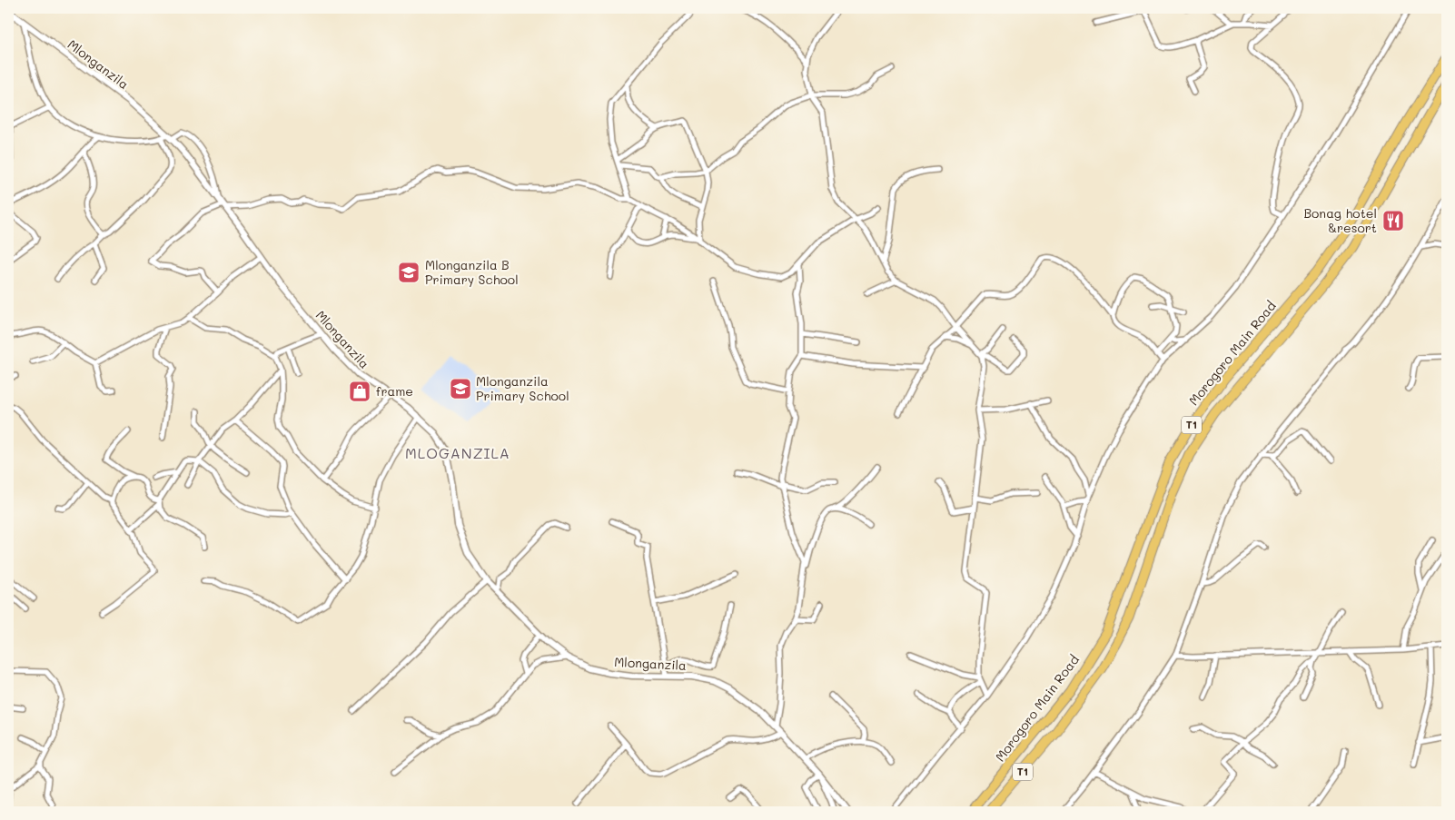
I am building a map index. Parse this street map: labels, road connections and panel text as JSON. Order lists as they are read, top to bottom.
{
  "streets": {
    "highway": ["Morogoro Main Road", "T1"],
    "street": ["Mlonganzila"]
  },
  "districts": ["MLOGANZILA"],
  "places": {
    "restaurant": ["Bonag hotel &resort"],
    "school or university": ["Mlonganzila B Primary School", "Mlonganzila Primary School"],
    "shop": ["frame"]
  }
}
